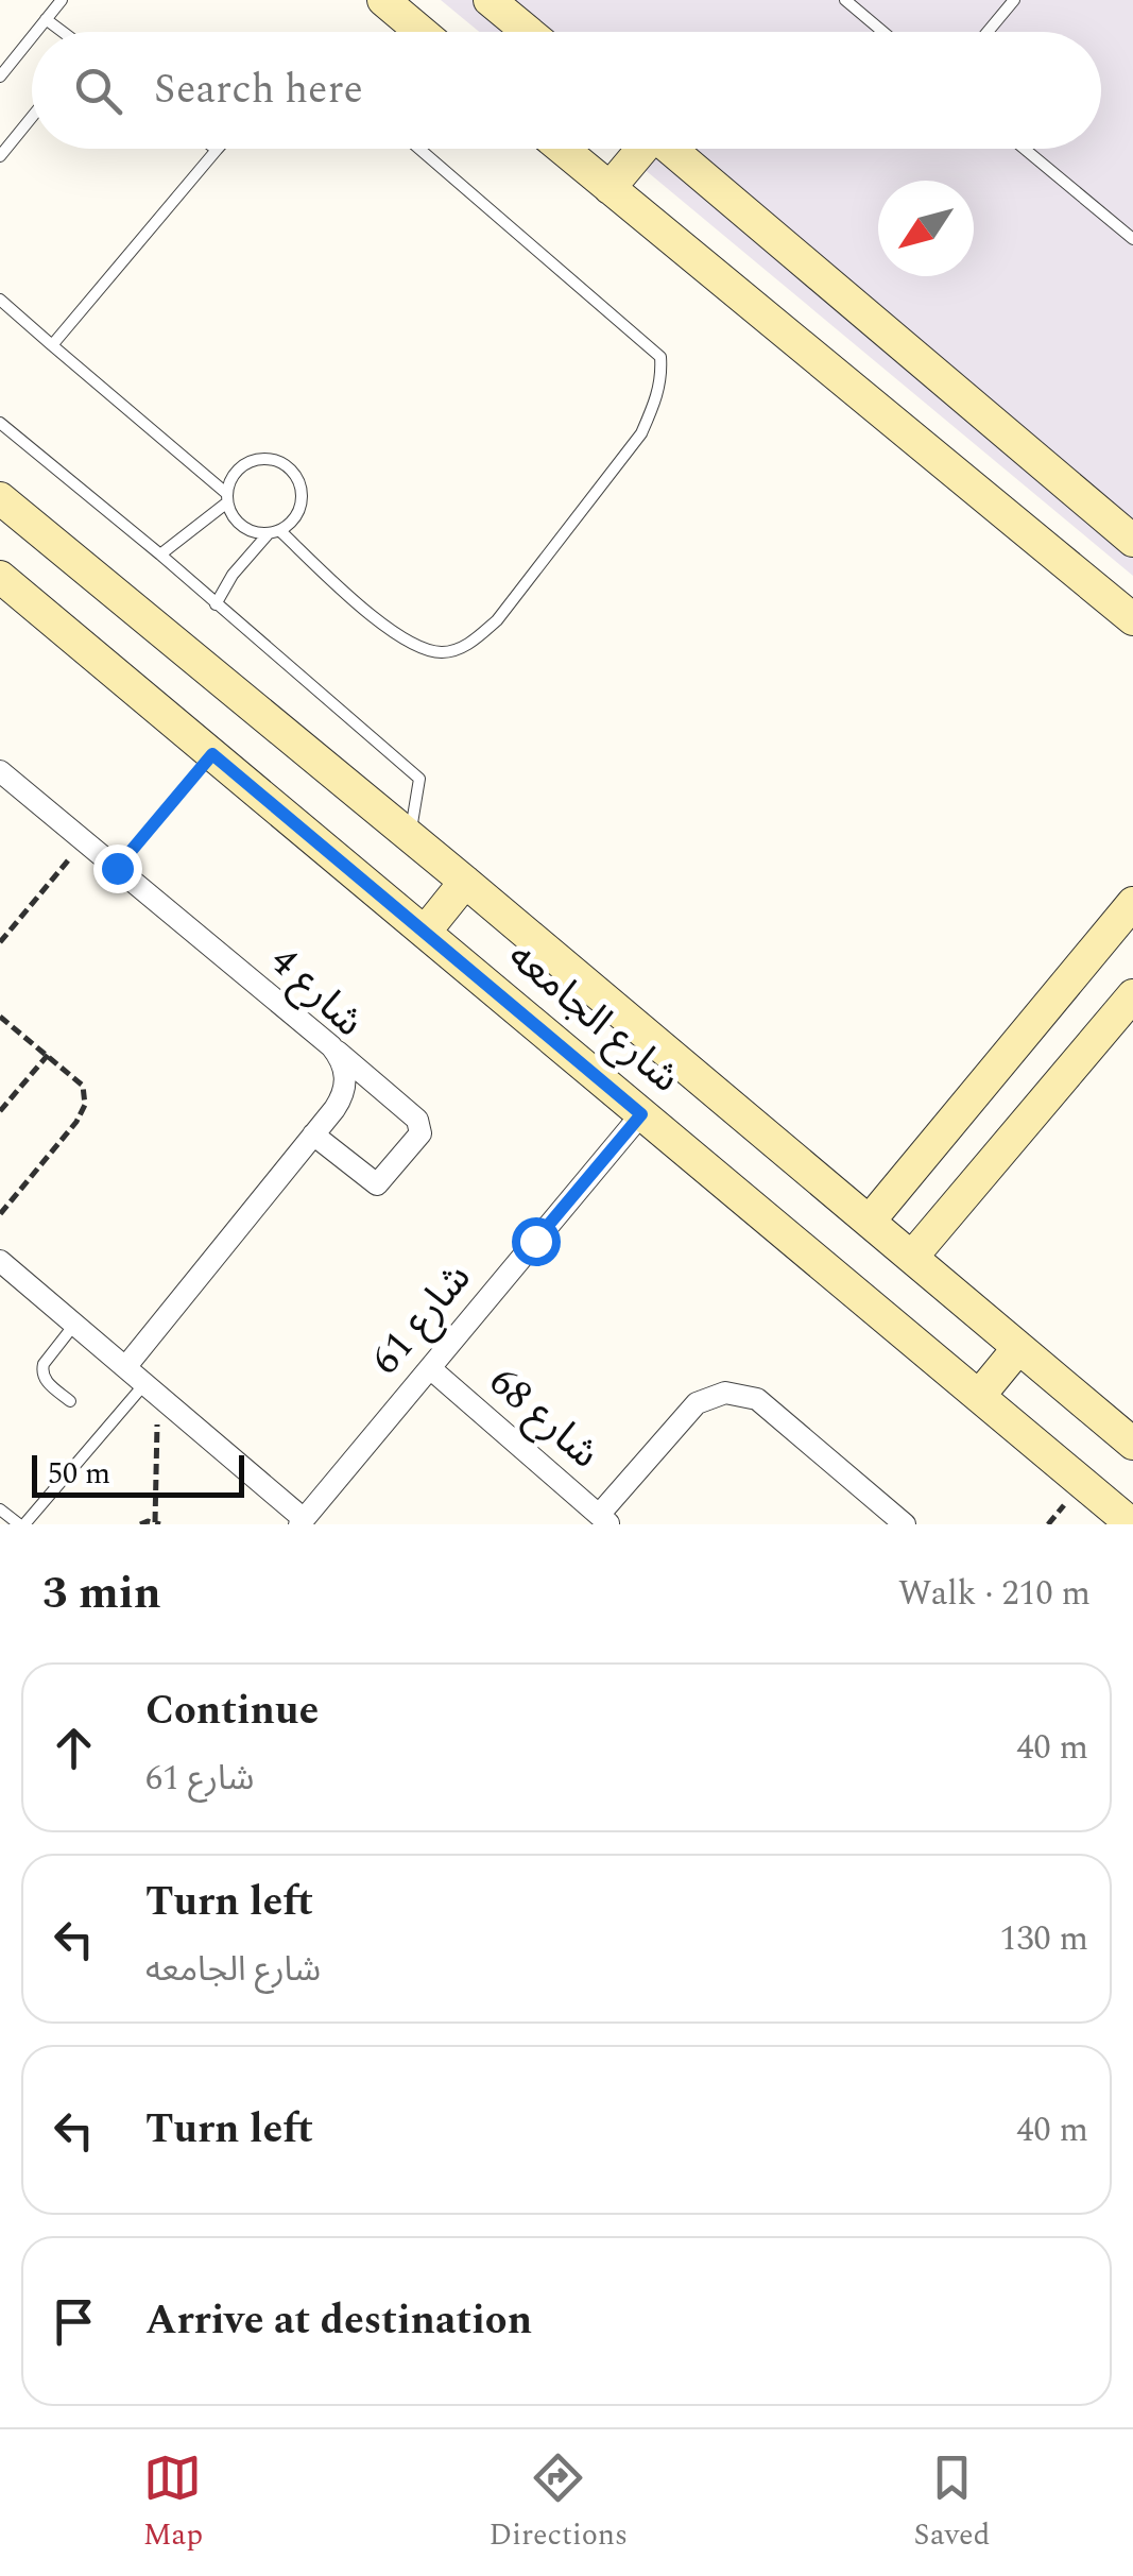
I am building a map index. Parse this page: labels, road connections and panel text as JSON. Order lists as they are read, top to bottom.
{
  "streets": {
    "main road": ["شارع الجامعه"],
    "street": ["شارع 4", "شارع 61", "شارع 68"]
  },
  "crossings": [
    ["شارع الجامعه", "شارع 61"],
    ["شارع 61", "شارع 68"]
  ],
  "scale_bar": "50 m",
  "north": "bottom left",
  "page": {
    "search": "Search here",
    "scale": "50 m",
    "heading": ["3 min", "Walk · 210 m"],
    "list": [
      ["Continue", "شارع 61", "40 m"],
      ["Turn left", "شارع الجامعه", "130 m"],
      ["Turn left", "40 m"],
      "Arrive at destination"
    ],
    "nav": ["Map", "Directions", "Saved"]
  }
}
